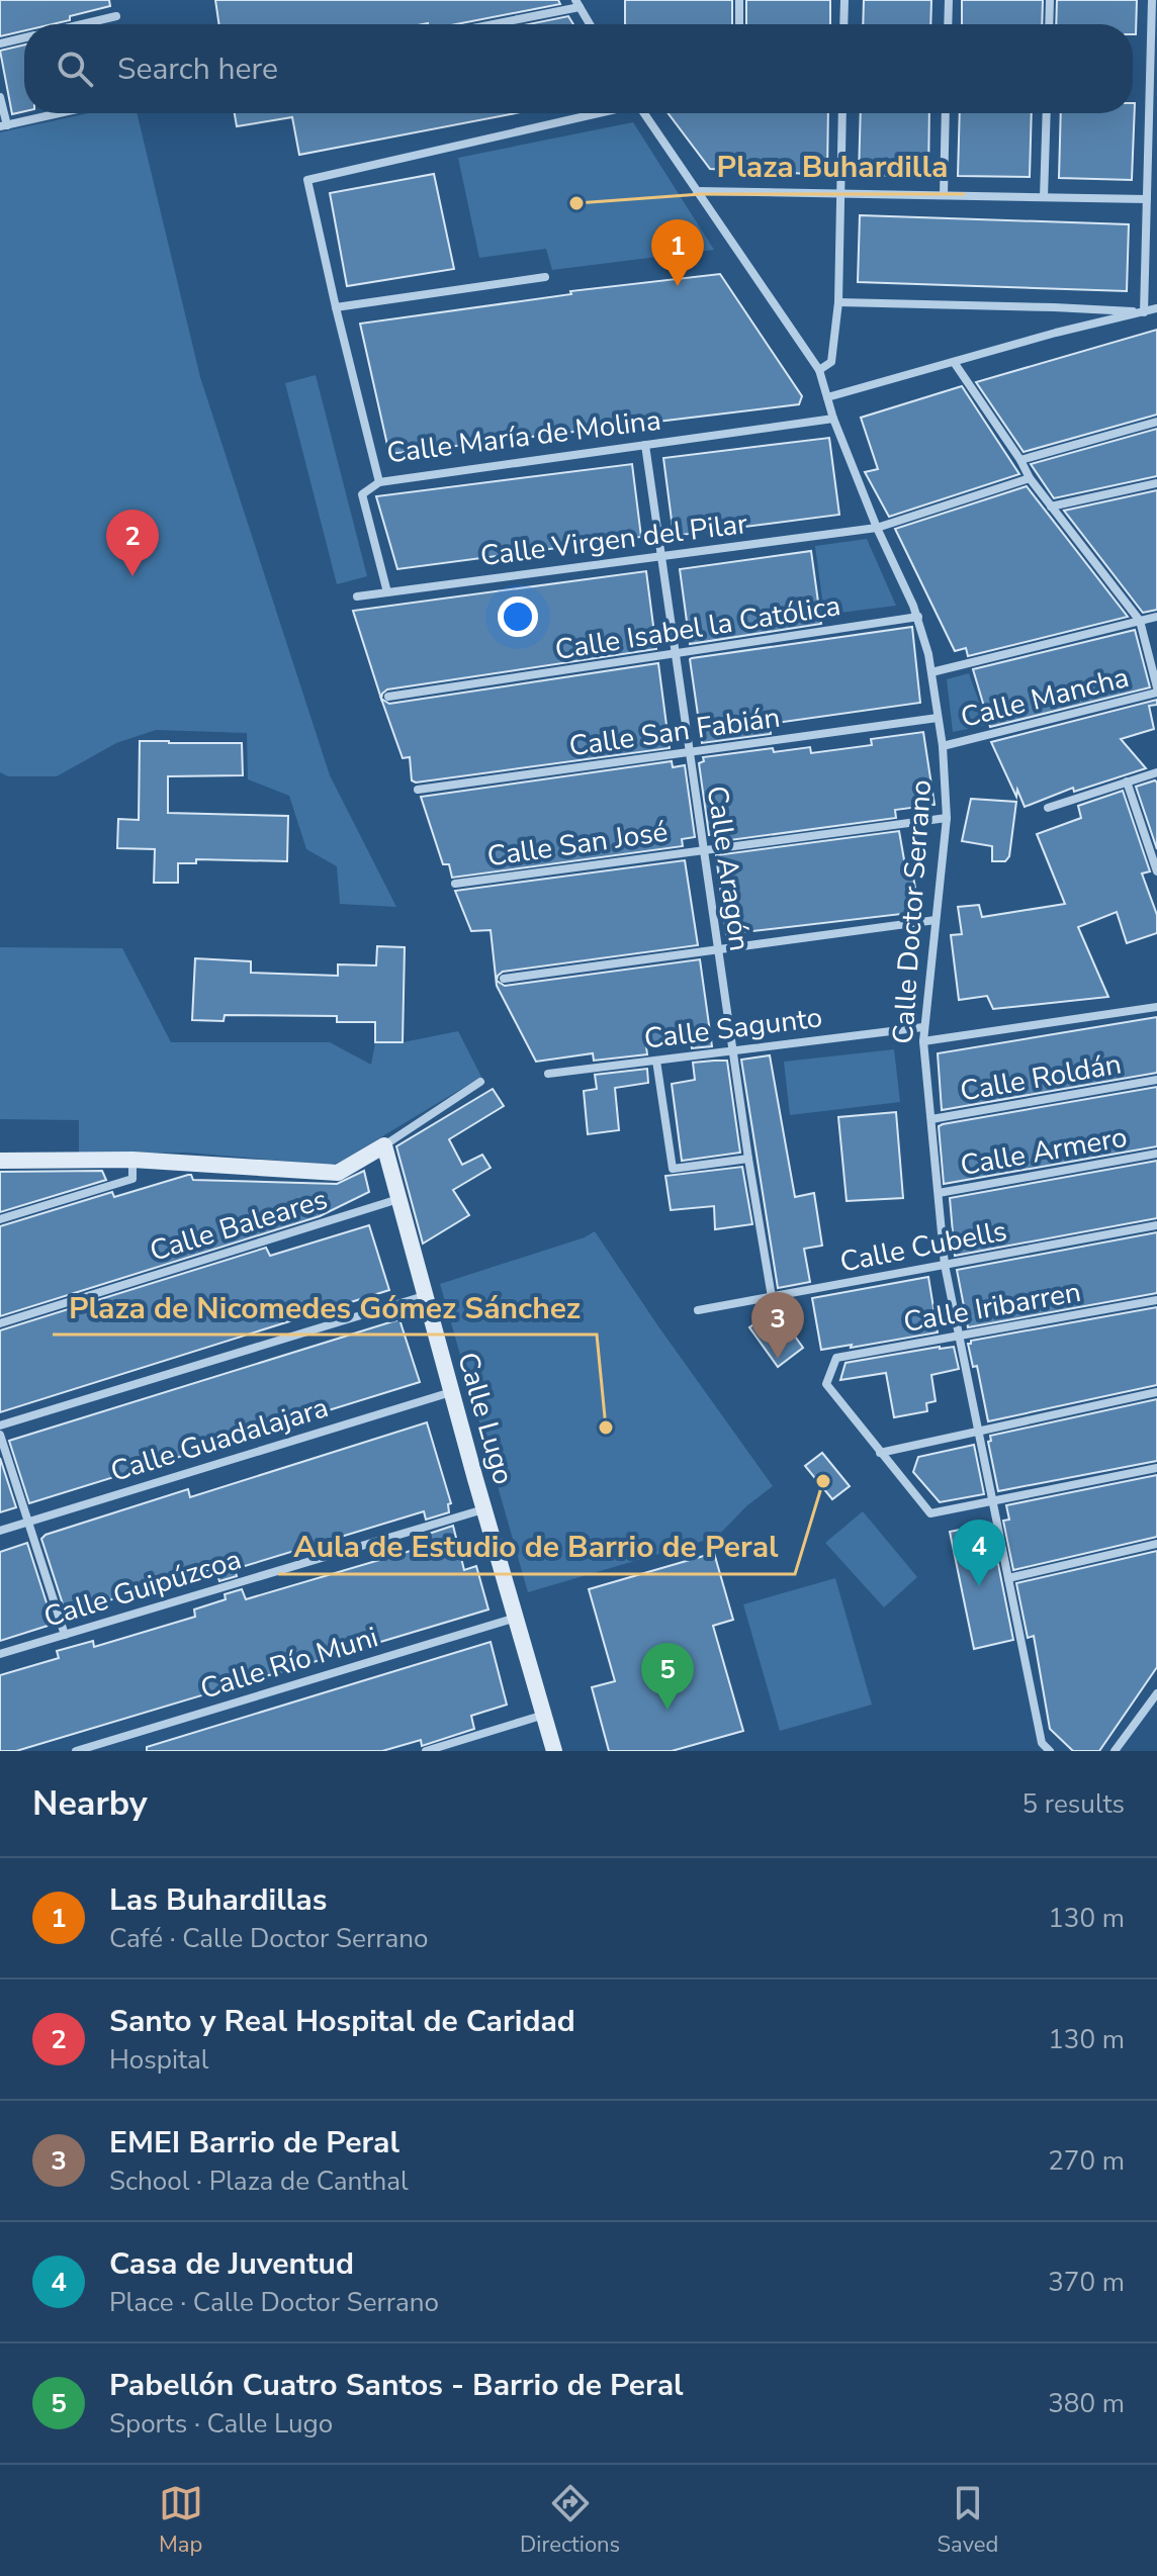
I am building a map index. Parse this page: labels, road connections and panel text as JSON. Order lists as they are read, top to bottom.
{
  "streets": {
    "street": [
      "Calle María de Molina",
      "Calle Virgen del Pilar",
      "Calle Isabel la Católica",
      "Calle Mancha",
      "Calle San Fabián",
      "Calle San José",
      "Calle Aragón",
      "Calle Doctor Serrano",
      "Calle Sagunto",
      "Calle Roldán",
      "Calle Armero",
      "Calle Baleares",
      "Calle Cubells",
      "Calle Iribarren",
      "Calle Lugo",
      "Calle Guadalajara",
      "Calle Guipúzcoa",
      "Calle Río Muni"
    ]
  },
  "crossings": [
    ["Calle María de Molina", "Calle Aragón"],
    ["Calle María de Molina", "Calle Doctor Serrano"],
    ["Calle Virgen del Pilar", "Calle Aragón"],
    ["Calle Virgen del Pilar", "Calle Doctor Serrano"],
    ["Calle Isabel la Católica", "Calle Aragón"],
    ["Calle Isabel la Católica", "Calle Doctor Serrano"],
    ["Calle Mancha", "Calle Doctor Serrano"],
    ["Calle San Fabián", "Calle Aragón"],
    ["Calle San Fabián", "Calle Doctor Serrano"],
    ["Calle San José", "Calle Aragón"],
    ["Calle San José", "Calle Doctor Serrano"],
    ["Calle Aragón", "Calle Sagunto"],
    ["Calle Aragón", "Calle Cubells"],
    ["Calle Doctor Serrano", "Calle Sagunto"],
    ["Calle Doctor Serrano", "Calle Roldán"],
    ["Calle Doctor Serrano", "Calle Armero"],
    ["Calle Doctor Serrano", "Calle Cubells"],
    ["Calle Doctor Serrano", "Calle Iribarren"],
    ["Calle Baleares", "Calle Lugo"],
    ["Calle Lugo", "Calle Guadalajara"],
    ["Calle Lugo", "Calle Guipúzcoa"],
    ["Calle Lugo", "Calle Río Muni"]
  ],
  "places": ["Plaza Buhardilla", "Plaza de Nicomedes Gómez Sánchez", "Aula de Estudio de Barrio de Peral"],
  "page": {
    "search": "Search here",
    "pins": [
      "1",
      "2",
      "3",
      "4",
      "5"
    ],
    "heading": ["Nearby", "5 results"],
    "list": [
      {
        "mark": "1",
        "name": "Las Buhardillas",
        "note": "Café · Calle Doctor Serrano",
        "value": "130 m"
      },
      {
        "mark": "2",
        "name": "Santo y Real Hospital de Caridad",
        "note": "Hospital",
        "value": "130 m"
      },
      {
        "mark": "3",
        "name": "EMEI Barrio de Peral",
        "note": "School · Plaza de Canthal",
        "value": "270 m"
      },
      {
        "mark": "4",
        "name": "Casa de Juventud",
        "note": "Place · Calle Doctor Serrano",
        "value": "370 m"
      },
      {
        "mark": "5",
        "name": "Pabellón Cuatro Santos - Barrio de Peral",
        "note": "Sports · Calle Lugo",
        "value": "380 m"
      }
    ],
    "nav": ["Map", "Directions", "Saved"]
  }
}
